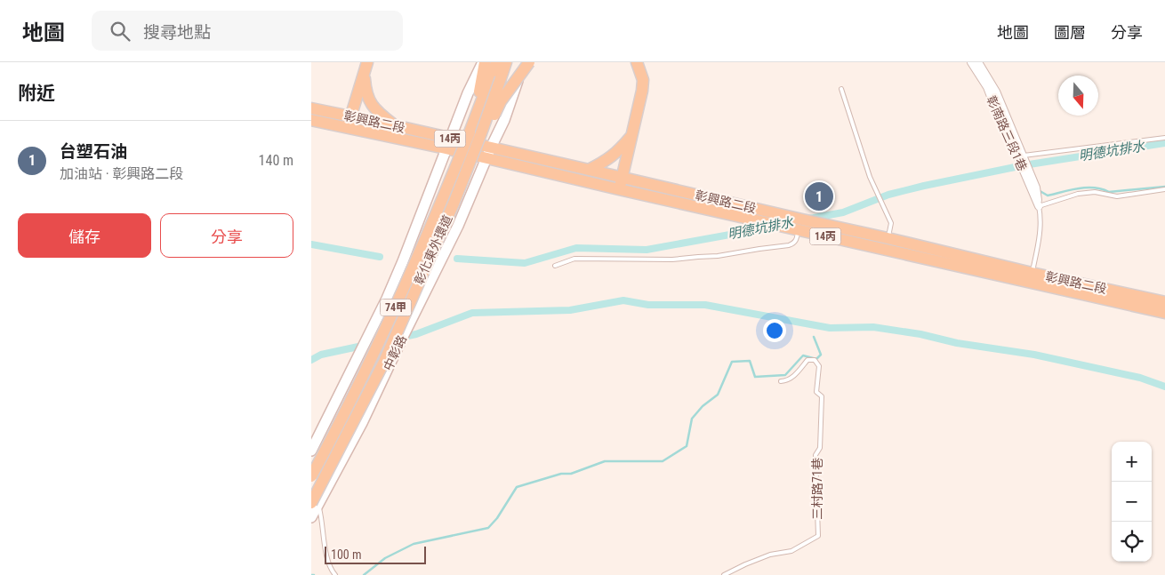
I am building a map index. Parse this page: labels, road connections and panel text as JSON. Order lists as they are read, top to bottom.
{
  "streets": {
    "main road": [
      "彰興路二段",
      "14丙",
      "彰化東外環道",
      "74甲"
    ],
    "street": ["彰南路三段1巷", "中彰路"],
    "lane": ["三村路71巷"]
  },
  "crossings": [
    ["彰興路二段", "彰南路三段1巷"],
    ["彰興路二段", "中彰路"],
    ["彰化東外環道", "中彰路"]
  ],
  "water": ["明德坑排水"],
  "scale_bar": "100 m",
  "north": "bottom",
  "page": {
    "header": "地圖",
    "search": "搜尋地點",
    "nav": ["地圖", "圖層", "分享"],
    "heading": "附近",
    "list": [
      {
        "mark": "1",
        "name": "台塑石油",
        "note": "加油站 · 彰興路二段",
        "value": "140 m"
      }
    ],
    "pins": "1",
    "buttons": ["儲存", "分享"],
    "map_buttons": ["+", "−"],
    "scale": "100 m"
  }
}
